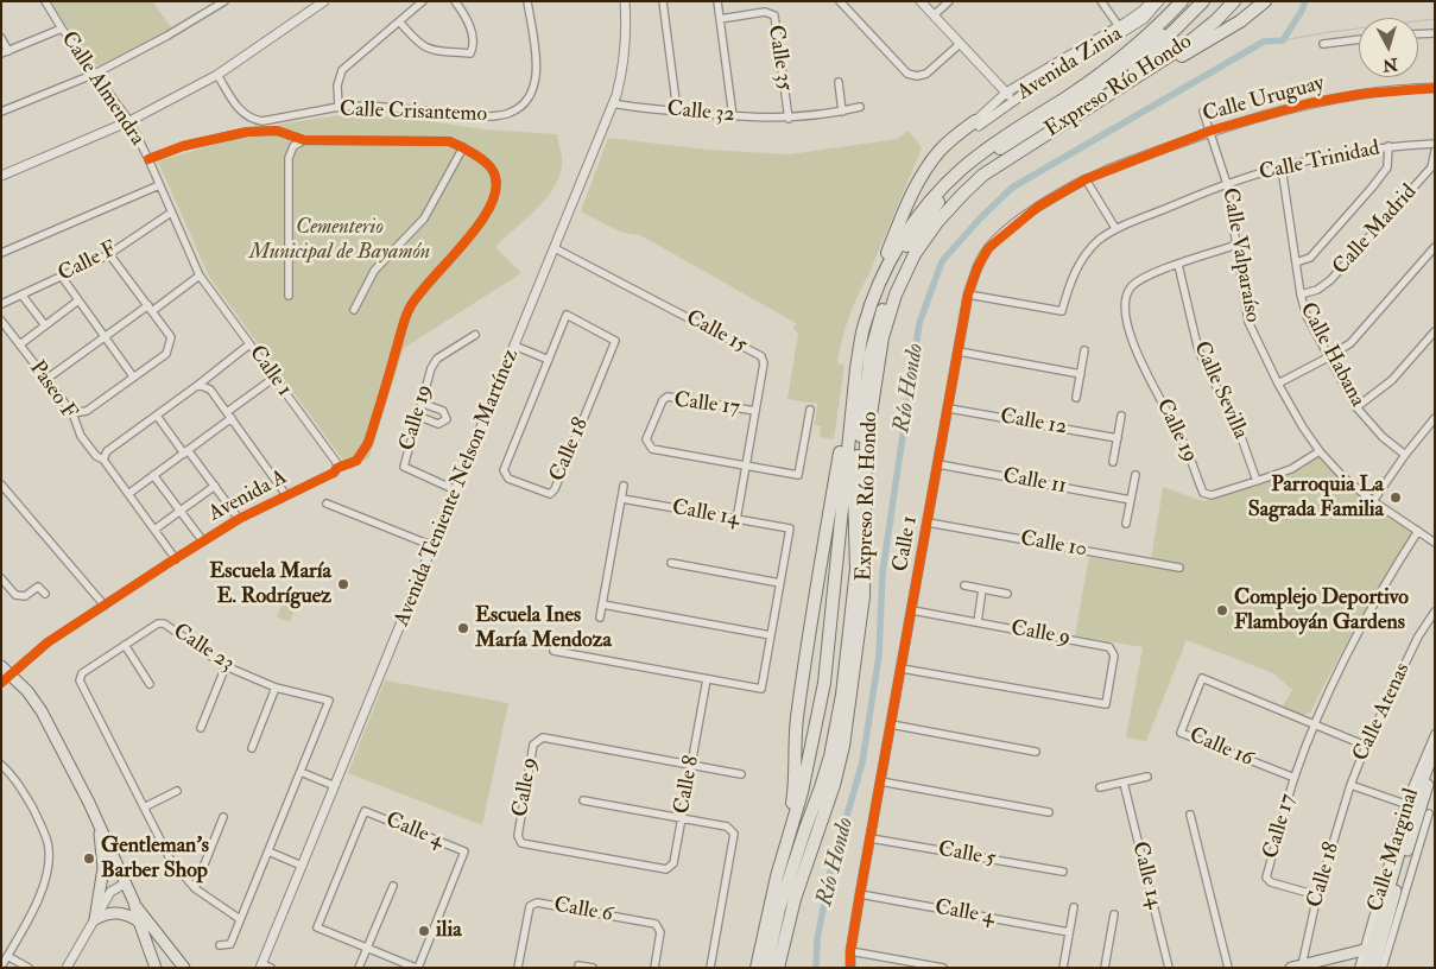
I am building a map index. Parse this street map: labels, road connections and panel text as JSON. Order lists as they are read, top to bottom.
{
  "streets": {
    "highway": ["Expreso Río Hondo"],
    "street": [
      "Calle 35",
      "Avenida Zinia",
      "Calle Almendra",
      "Calle Uruguay",
      "Calle Crisantemo",
      "Calle 32",
      "Calle Trinidad",
      "Calle Madrid",
      "Calle Valparaíso",
      "Calle F",
      "Calle 15",
      "Calle Habana",
      "Calle 1",
      "Paseo F",
      "Calle Sevilla",
      "Calle 17",
      "Calle 19",
      "Calle 12",
      "Calle 18",
      "Calle 11",
      "Avenida Teniente Nelson Martínez",
      "Avenida A",
      "Calle 14",
      "Calle 10",
      "Calle 9",
      "Calle 23",
      "Calle Atenas",
      "Calle 16",
      "Calle 8",
      "Calle 4",
      "Calle Marginal",
      "Calle 5",
      "Calle 6"
    ]
  },
  "crossings": [
    ["Calle 35", "Calle 32"],
    ["Calle Almendra", "Calle F"],
    ["Calle Almendra", "Calle 1"],
    ["Calle Uruguay", "Calle Valparaíso"],
    ["Calle 32", "Avenida Teniente Nelson Martínez"],
    ["Calle Trinidad", "Calle Valparaíso"],
    ["Calle Trinidad", "Calle Habana"],
    ["Calle Trinidad", "Calle 1"],
    ["Calle Madrid", "Calle Habana"],
    ["Calle Valparaíso", "Calle 17"],
    ["Calle Valparaíso", "Calle 19"],
    ["Calle 15", "Calle 17"],
    ["Calle 15", "Avenida Teniente Nelson Martínez"],
    ["Calle 15", "Calle 14"],
    ["Calle 1", "Calle 12"],
    ["Calle 1", "Calle 11"],
    ["Calle 1", "Avenida A"],
    ["Calle 1", "Calle 10"],
    ["Calle 1", "Calle 9"],
    ["Calle 1", "Calle 4"],
    ["Calle 1", "Calle 5"],
    ["Calle Sevilla", "Calle 19"],
    ["Calle 17", "Calle 18"],
    ["Calle 17", "Calle 16"],
    ["Calle 19", "Avenida Teniente Nelson Martínez"],
    ["Calle 18", "Calle Atenas"],
    ["Calle 9", "Calle 8"]
  ],
  "water": ["Río Hondo"],
  "parks": ["Cementerio Municipal de Bayamón"],
  "places": [
    "Parroquia La Sagrada Familia",
    "Escuela María E. Rodríguez",
    "Complejo Deportivo Flamboyán Gardens",
    "Escuela Ines María Mendoza",
    "Gentleman's Barber Shop",
    "ilia"
  ],
  "north": "bottom"
}
